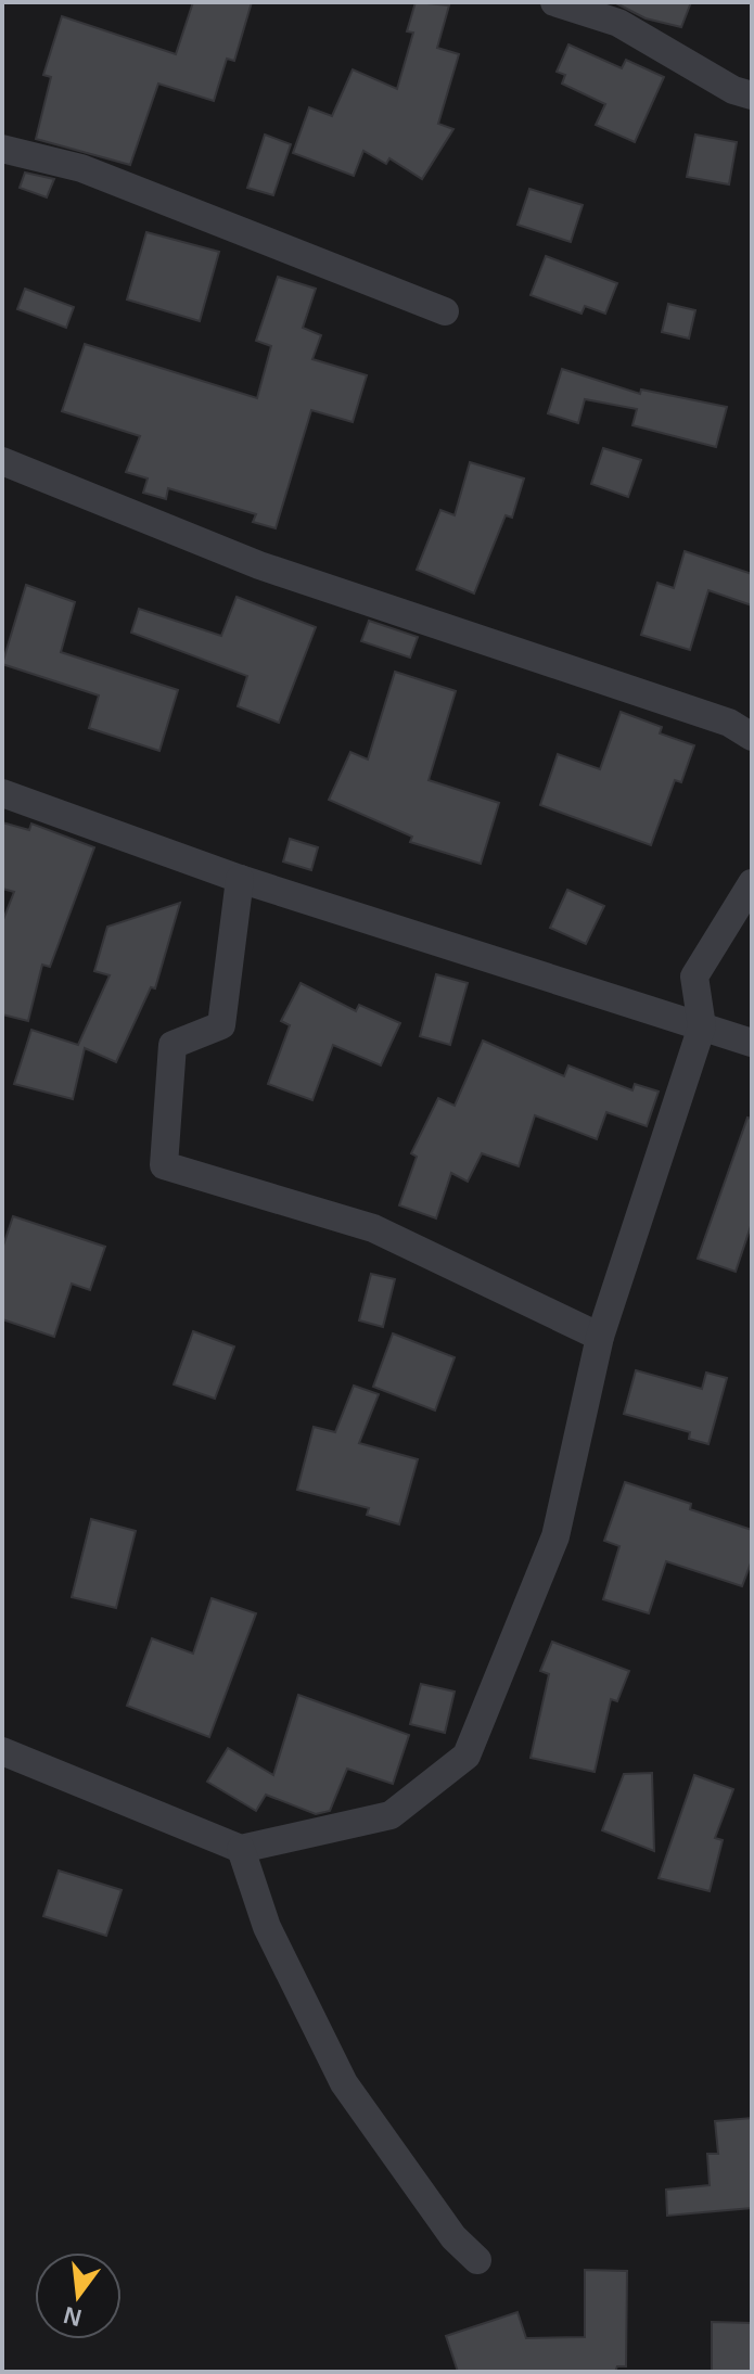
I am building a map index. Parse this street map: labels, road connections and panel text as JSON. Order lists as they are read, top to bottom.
{
  "north": "bottom"
}
